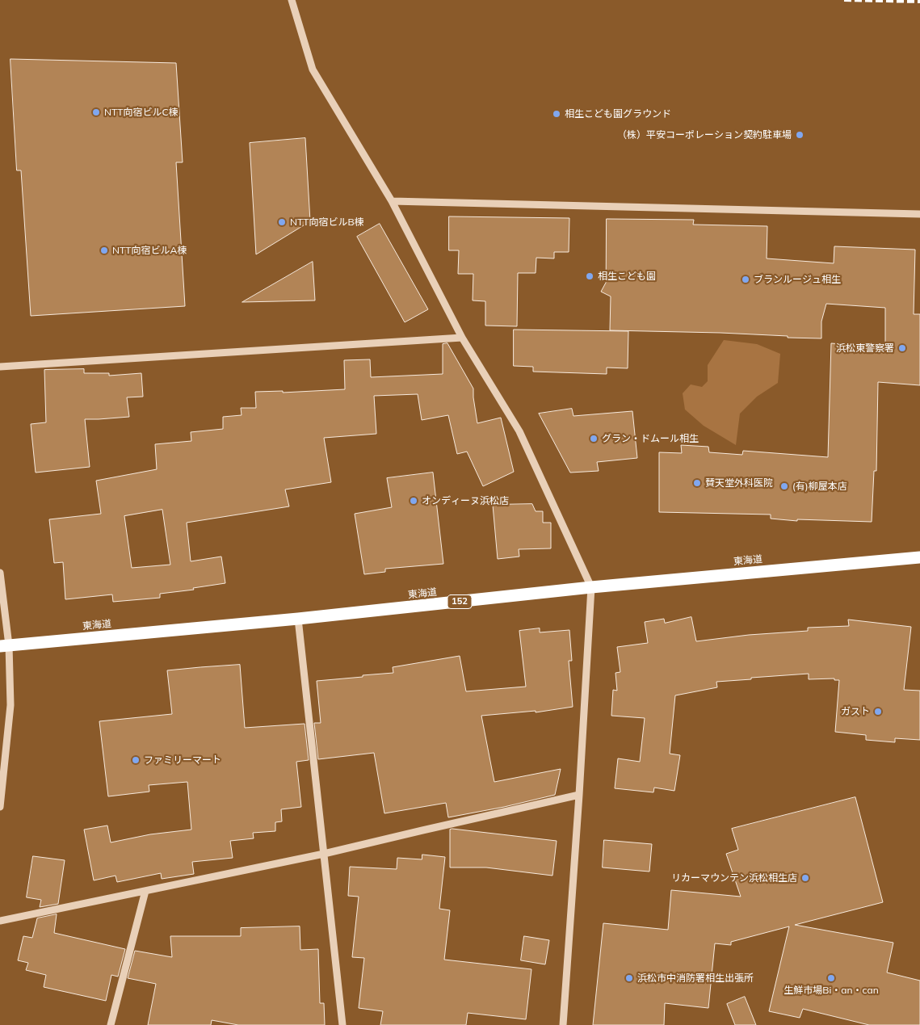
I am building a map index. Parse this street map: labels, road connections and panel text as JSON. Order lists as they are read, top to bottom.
{
  "streets": {
    "highway": ["東海道", "152"]
  },
  "places": [
    "NTT向宿ビルC棟",
    "相生こども園グラウンド",
    "（株）平安コーポレーション契約駐車場",
    "NTT向宿ビルB棟",
    "NTT向宿ビルA棟",
    "相生こども園",
    "ブランルージュ相生",
    "浜松東警察署",
    "グラン・ドムール相生",
    "賛天堂外科医院",
    "(有)柳屋本店",
    "オンディーヌ浜松店",
    "ガスト",
    "ファミリーマート",
    "リカーマウンテン浜松相生店",
    "浜松市中消防署相生出張所",
    "生鮮市場Bi・an・can"
  ]
}
